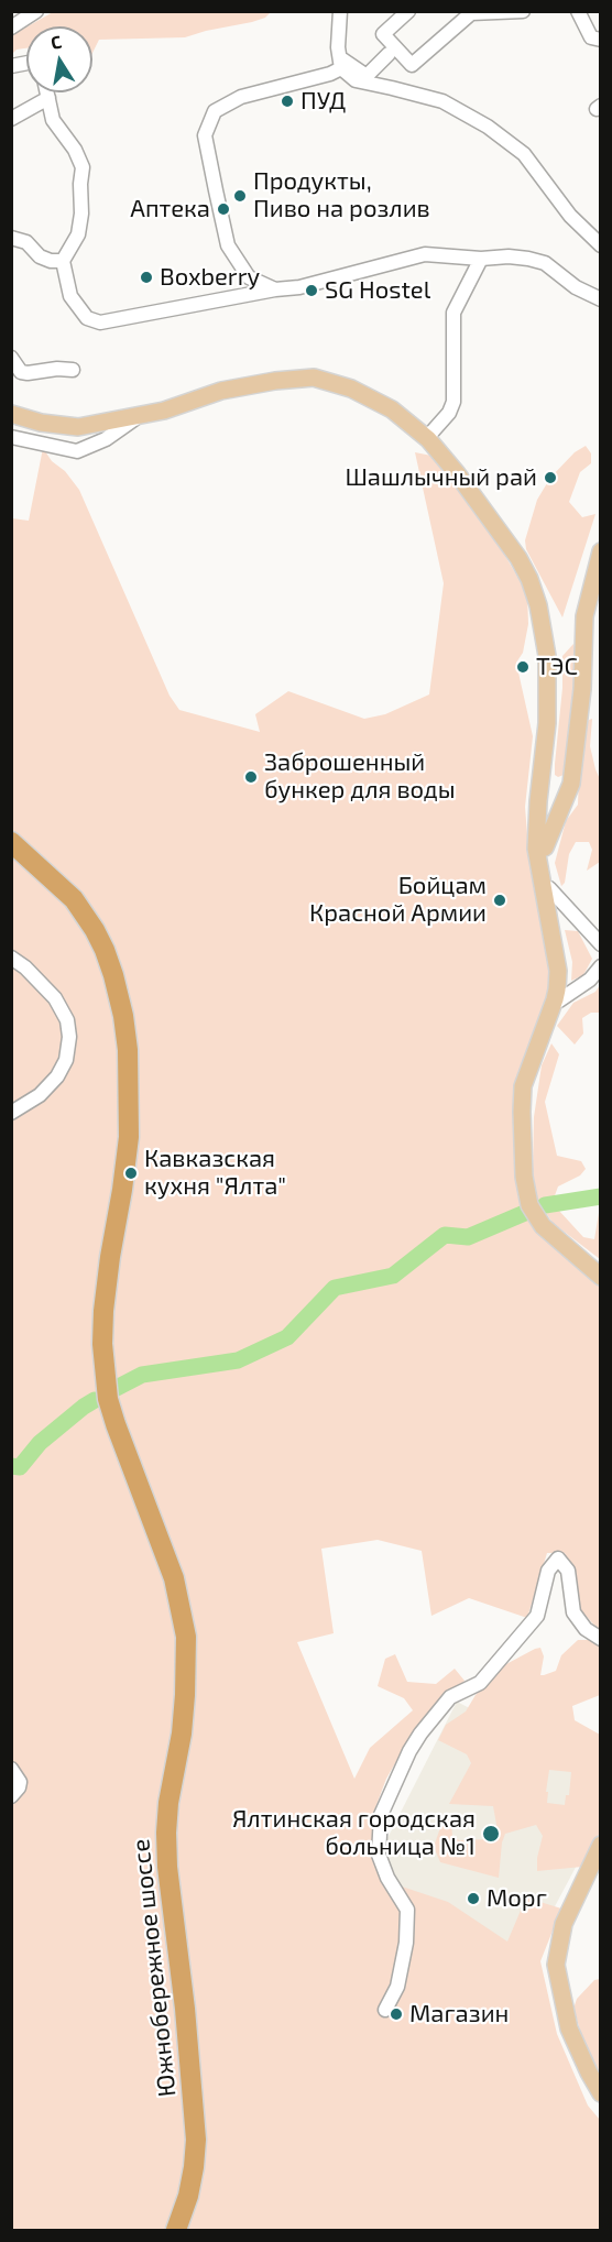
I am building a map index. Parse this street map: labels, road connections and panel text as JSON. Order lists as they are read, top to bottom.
{
  "streets": {
    "highway": ["Южнобережное шоссе"]
  },
  "places": [
    "ПУД",
    "Продукты, Пиво на розлив",
    "Аптека",
    "Boxberry",
    "SG Hostel",
    "Шашлычный рай",
    "ТЭС",
    "Заброшенный бункер для воды",
    "Бойцам Красной Армии",
    "Кавказская кухня \"Ялта\"",
    "Ялтинская городская больница №1",
    "Морг",
    "Магазин"
  ],
  "north": "top"
}
